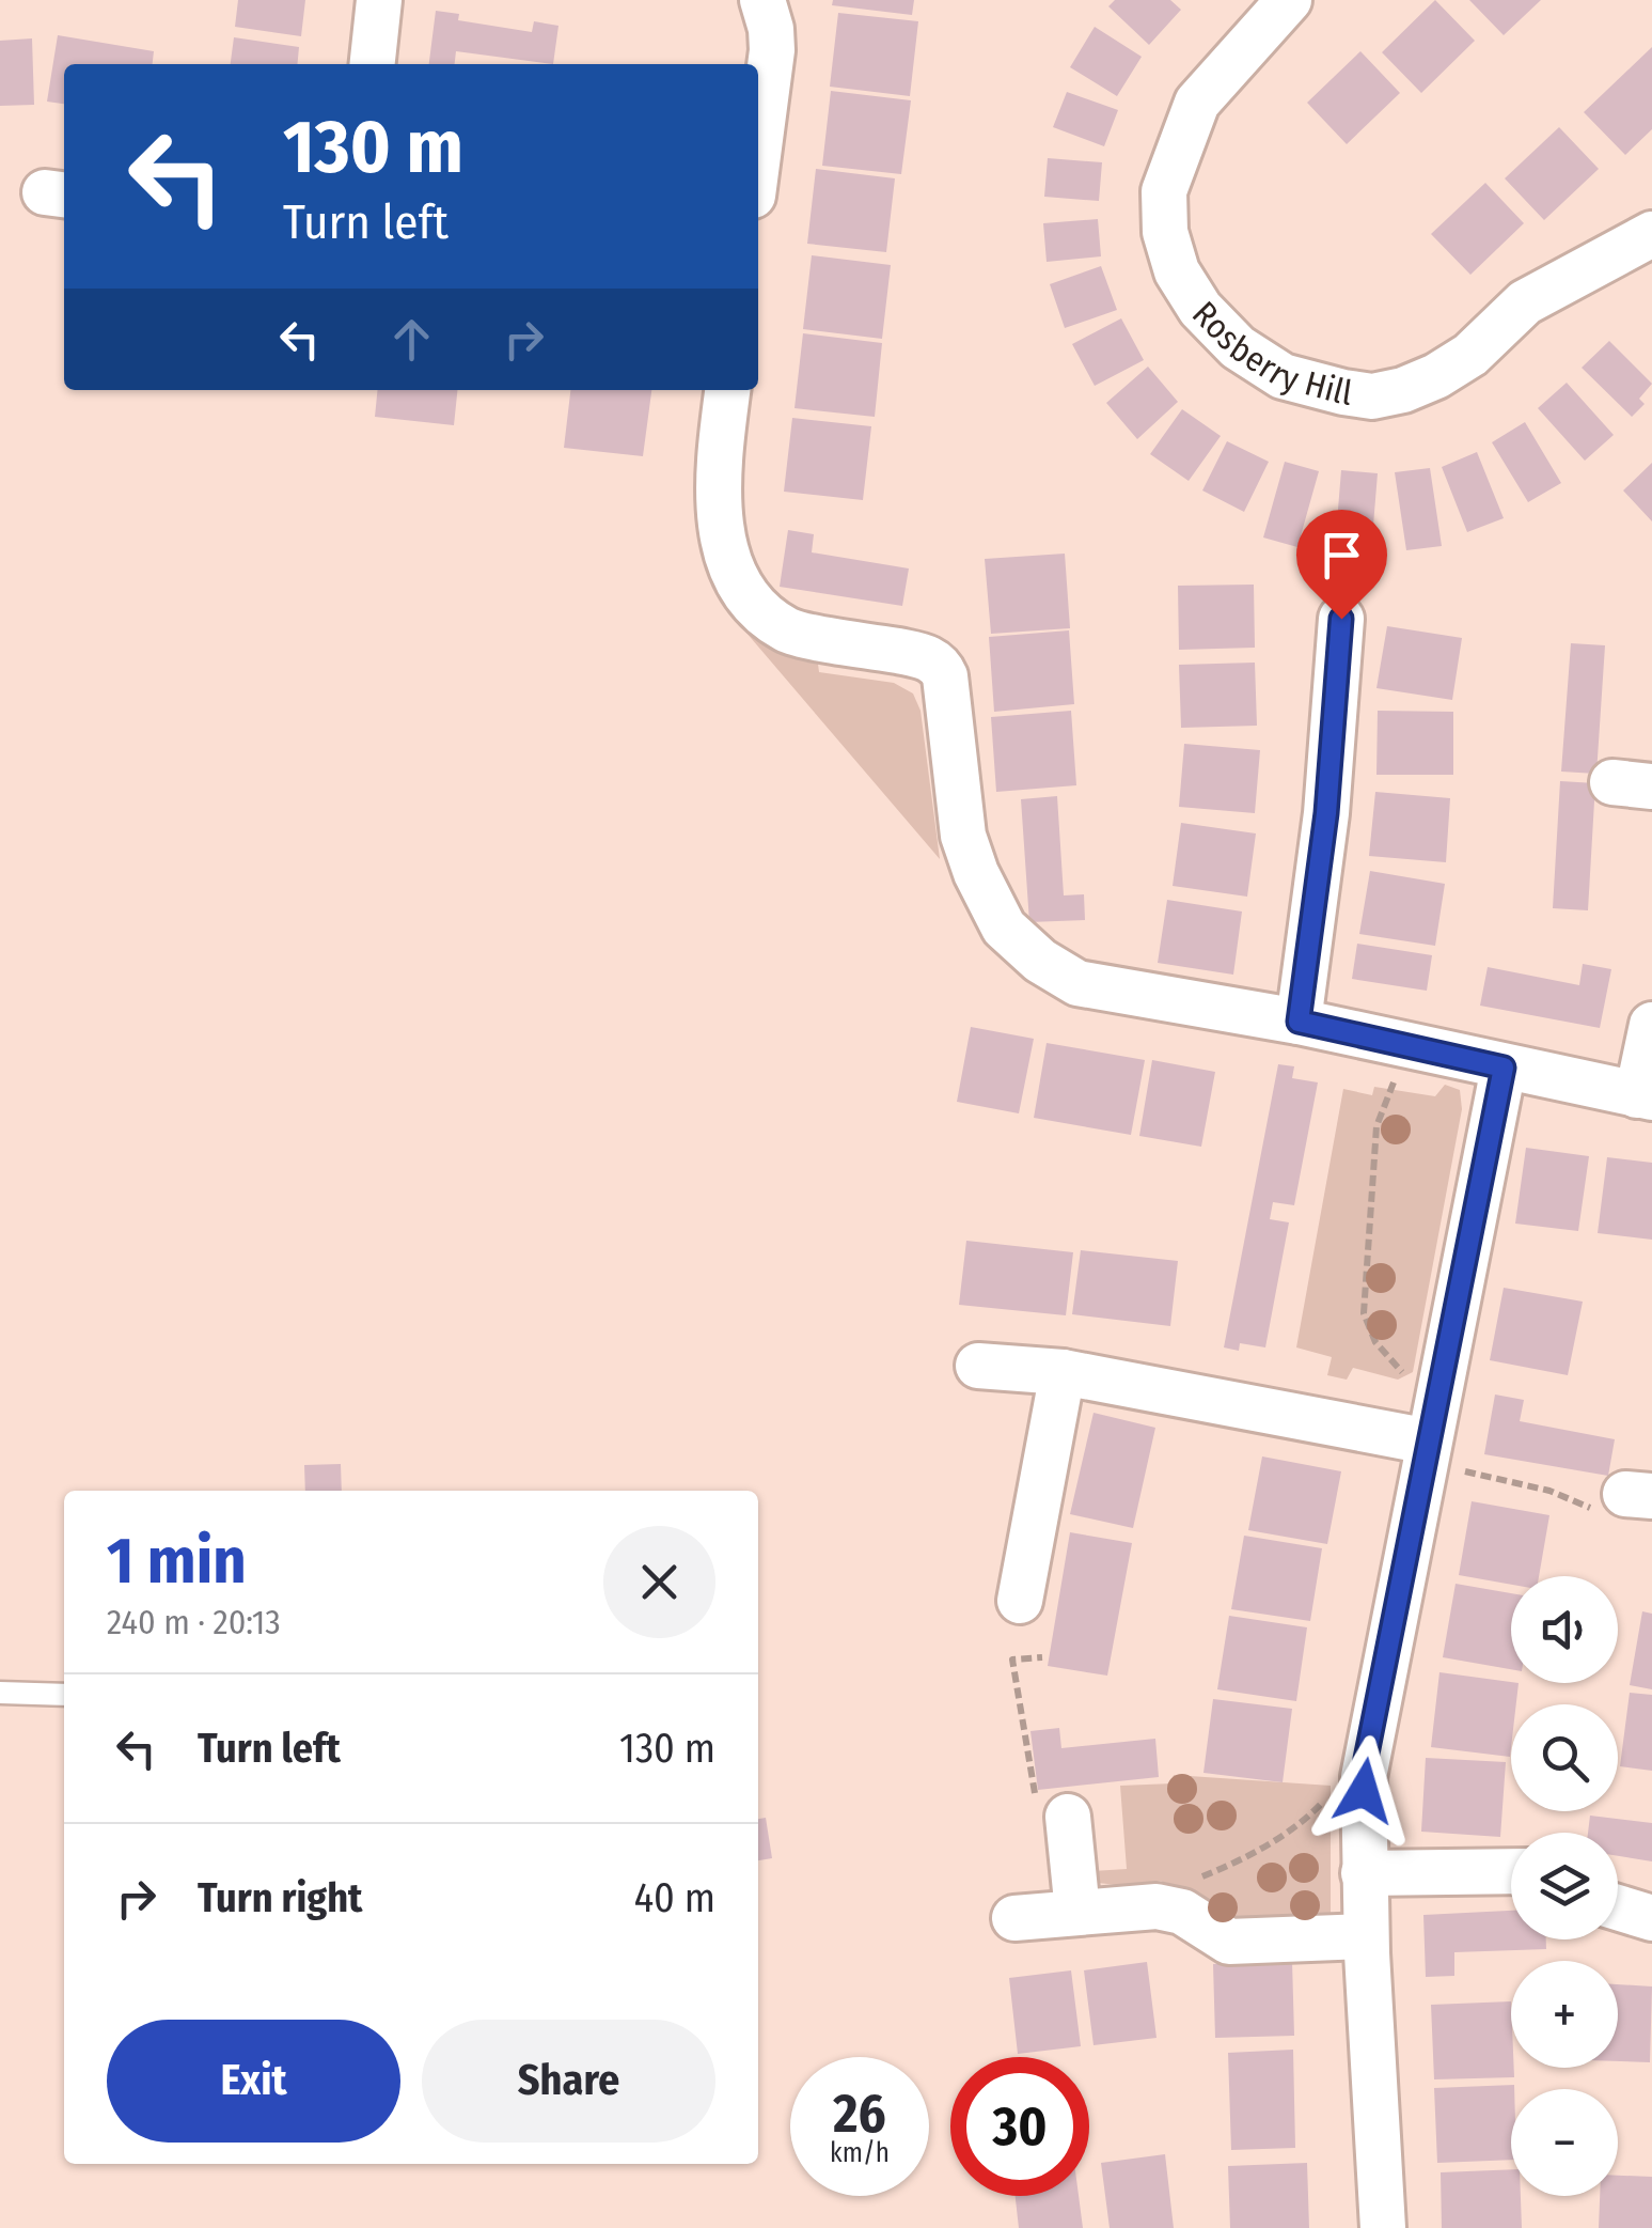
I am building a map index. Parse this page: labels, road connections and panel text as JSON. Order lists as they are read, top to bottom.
{
  "streets": {
    "street": ["Rosberry Hill"]
  },
  "page": {
    "turn": ["130 m", "Turn left"],
    "heading": ["1 min", "240 m · 20:13"],
    "map_buttons": ["+", "−"],
    "list": [
      {
        "name": "Turn left",
        "value": "130 m"
      },
      {
        "name": "Turn right",
        "value": "40 m"
      }
    ],
    "buttons": ["Exit", "Share"],
    "speed": "26 km/h",
    "limit": "30"
  }
}
